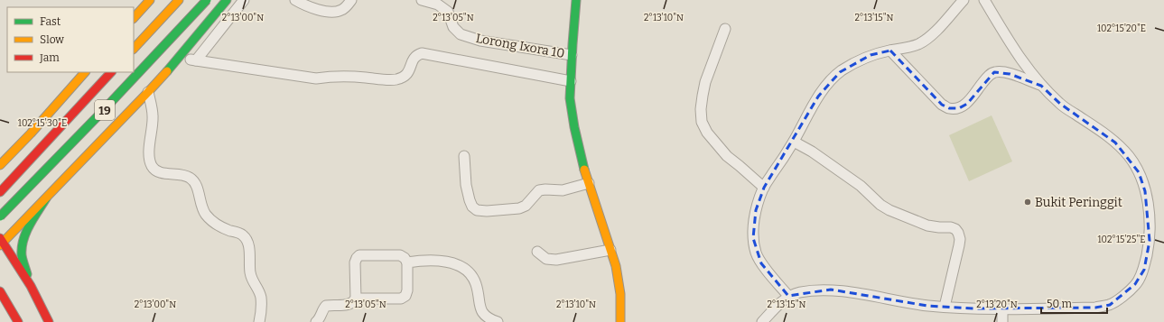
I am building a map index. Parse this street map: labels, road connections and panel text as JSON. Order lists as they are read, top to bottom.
{
  "streets": {
    "main road": ["19"],
    "street": ["Lorong Ixora 10"]
  },
  "places": ["Bukit Peringgit"],
  "legend": ["Fast", "Slow", "Jam"],
  "scale_bar": "50 m",
  "coordinates": [
    "2°13'00\"N",
    "2°13'05\"N",
    "2°13'10\"N",
    "2°13'15\"N",
    "102°15'20\"E",
    "102°15'30\"E",
    "102°15'25\"E",
    "2°13'20\"N"
  ]
}
